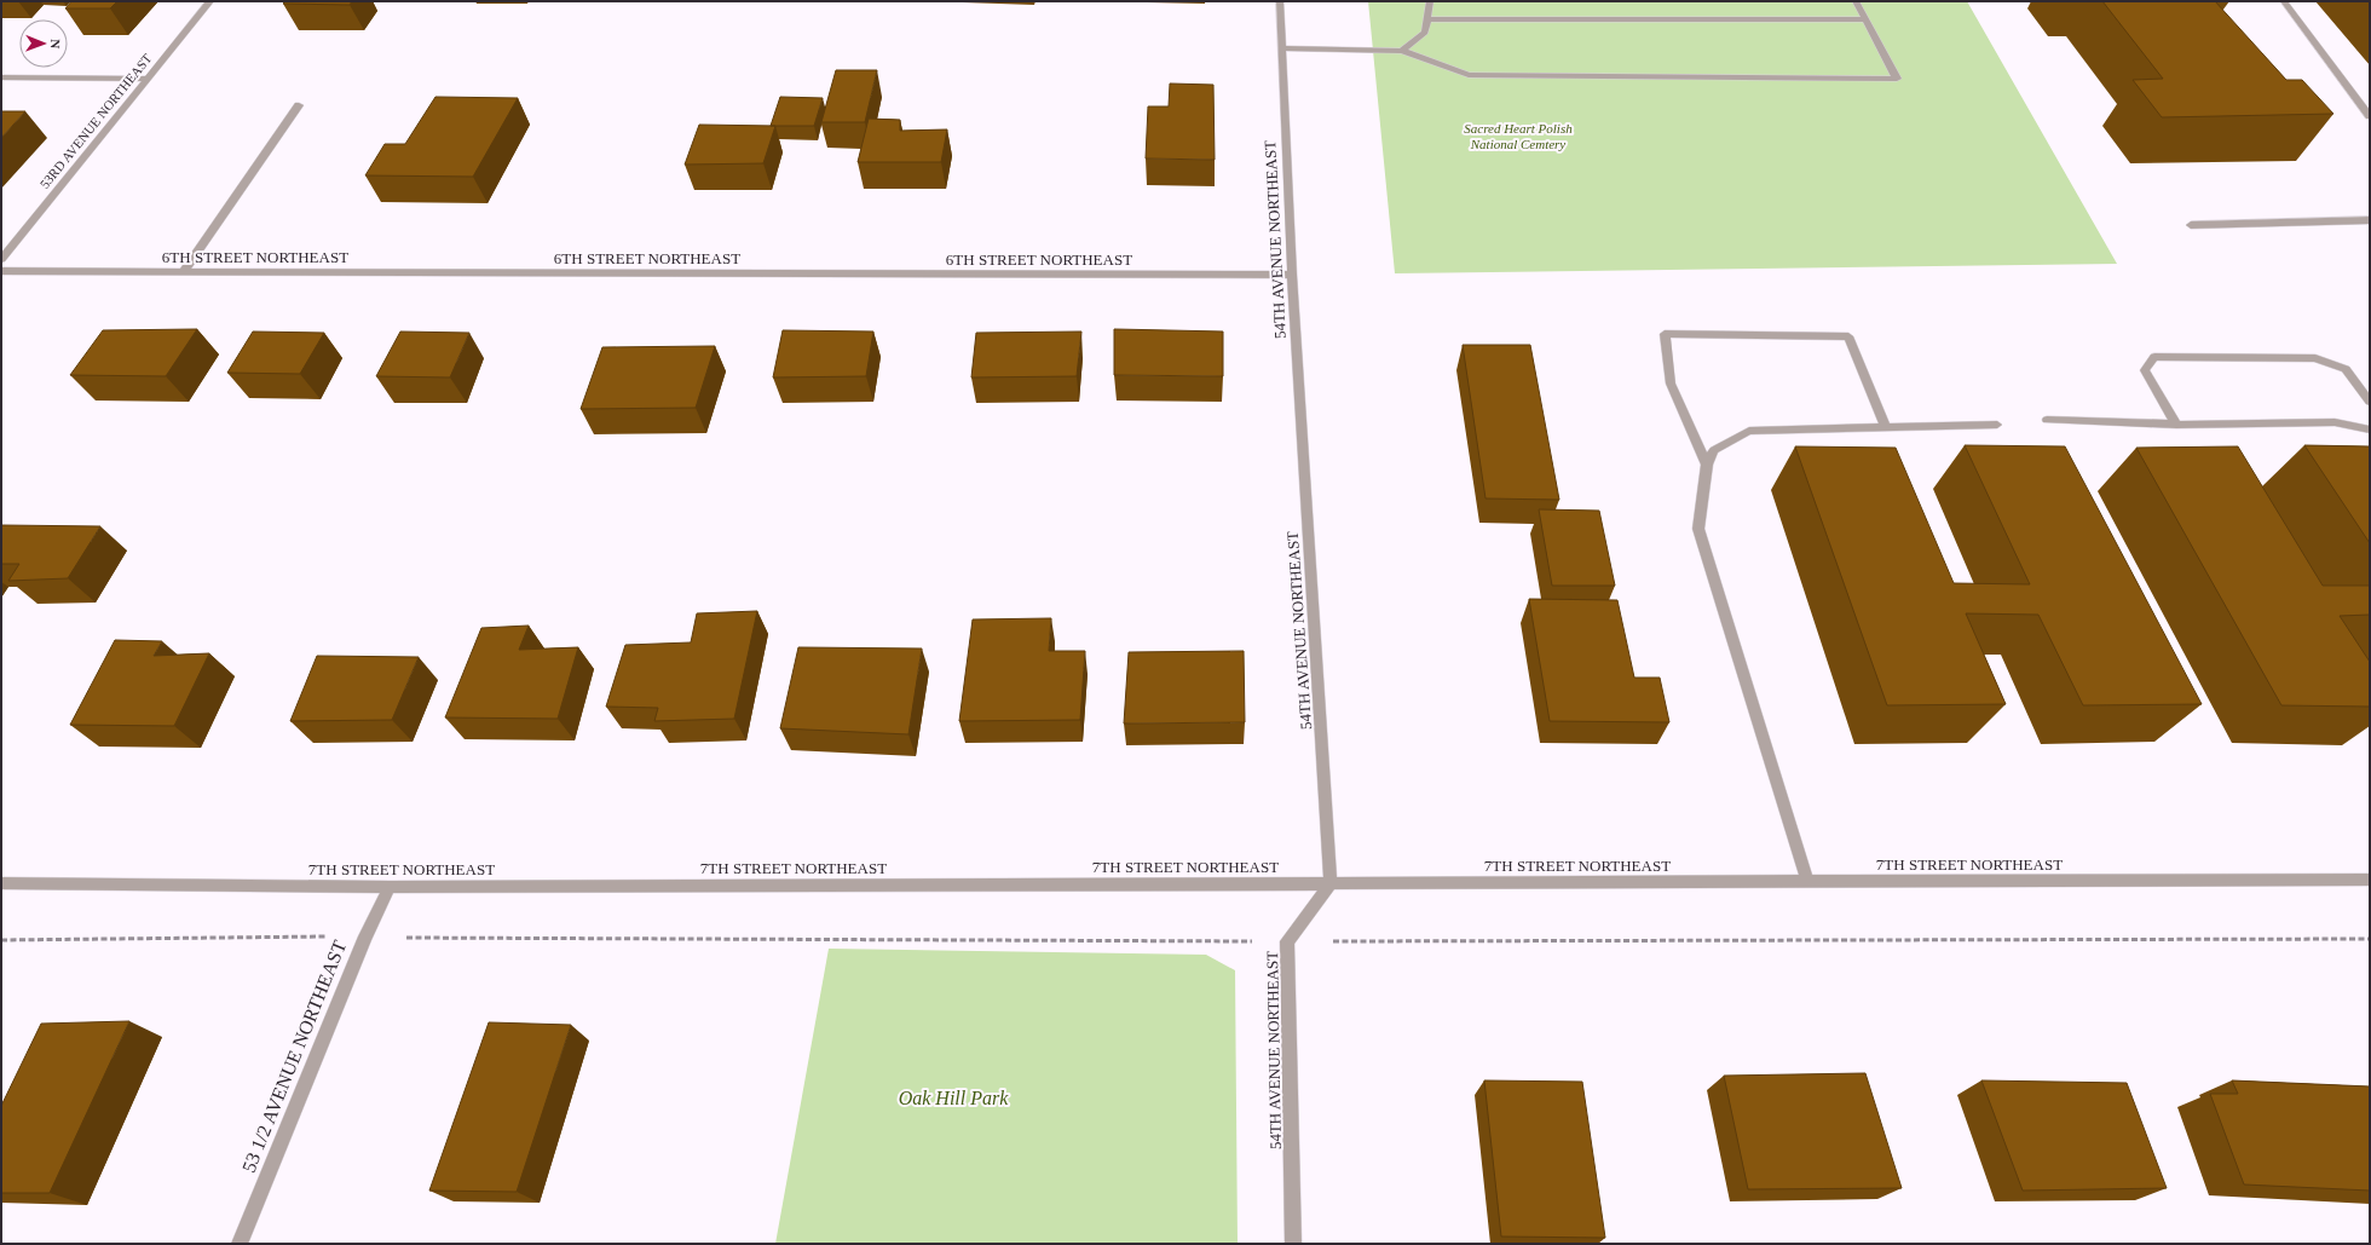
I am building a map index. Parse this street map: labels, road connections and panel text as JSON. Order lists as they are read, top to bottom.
{
  "streets": {
    "street": [
      "53RD AVENUE NORTHEAST",
      "54TH AVENUE NORTHEAST",
      "6TH STREET NORTHEAST",
      "7TH STREET NORTHEAST",
      "53 1/2 AVENUE NORTHEAST"
    ]
  },
  "crossings": [
    ["54TH AVENUE NORTHEAST", "6TH STREET NORTHEAST"],
    ["54TH AVENUE NORTHEAST", "7TH STREET NORTHEAST"],
    ["7TH STREET NORTHEAST", "53 1/2 AVENUE NORTHEAST"]
  ],
  "parks": ["Sacred Heart Polish National Cemtery", "Oak Hill Park"],
  "north": "right"
}
